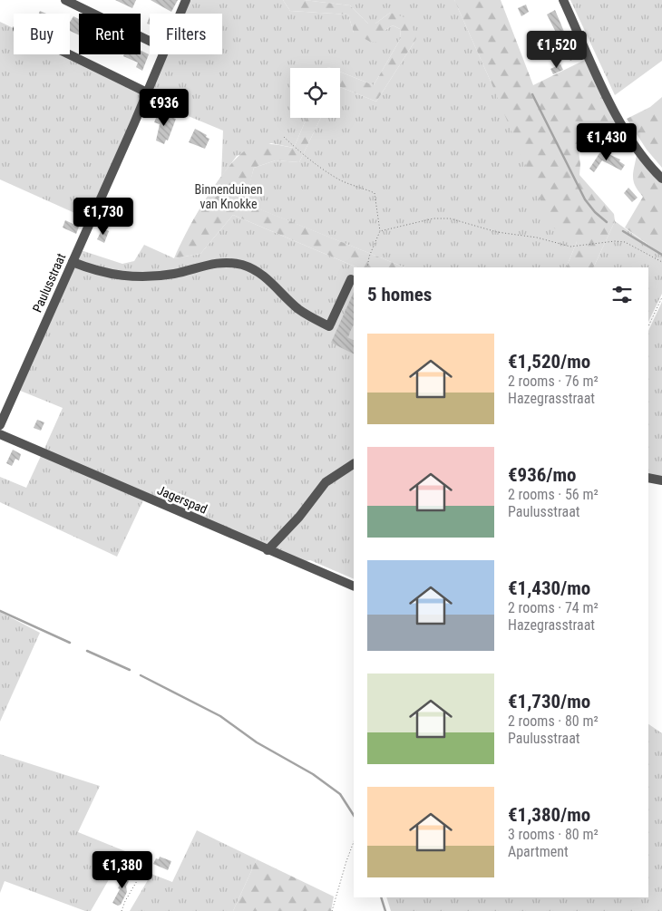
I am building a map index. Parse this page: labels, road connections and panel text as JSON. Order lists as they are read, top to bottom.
{
  "streets": {
    "street": ["Paulusstraat", "Jagerspad"]
  },
  "parks": ["Binnenduinen van Knokke"],
  "page": {
    "chip": ["Buy", "Rent", "Filters"],
    "price": [
      "€1,520",
      "€936",
      "€1,430",
      "€1,730",
      "€1,380"
    ],
    "heading": "5 homes",
    "list": [
      {
        "name": "€1,520/mo",
        "note": "2 rooms · 76 m² · Hazegrasstraat"
      },
      {
        "name": "€936/mo",
        "note": "2 rooms · 56 m² · Paulusstraat"
      },
      {
        "name": "€1,430/mo",
        "note": "2 rooms · 74 m² · Hazegrasstraat"
      },
      {
        "name": "€1,730/mo",
        "note": "2 rooms · 80 m² · Paulusstraat"
      },
      {
        "name": "€1,380/mo",
        "note": "3 rooms · 80 m² · Apartment"
      }
    ]
  }
}
